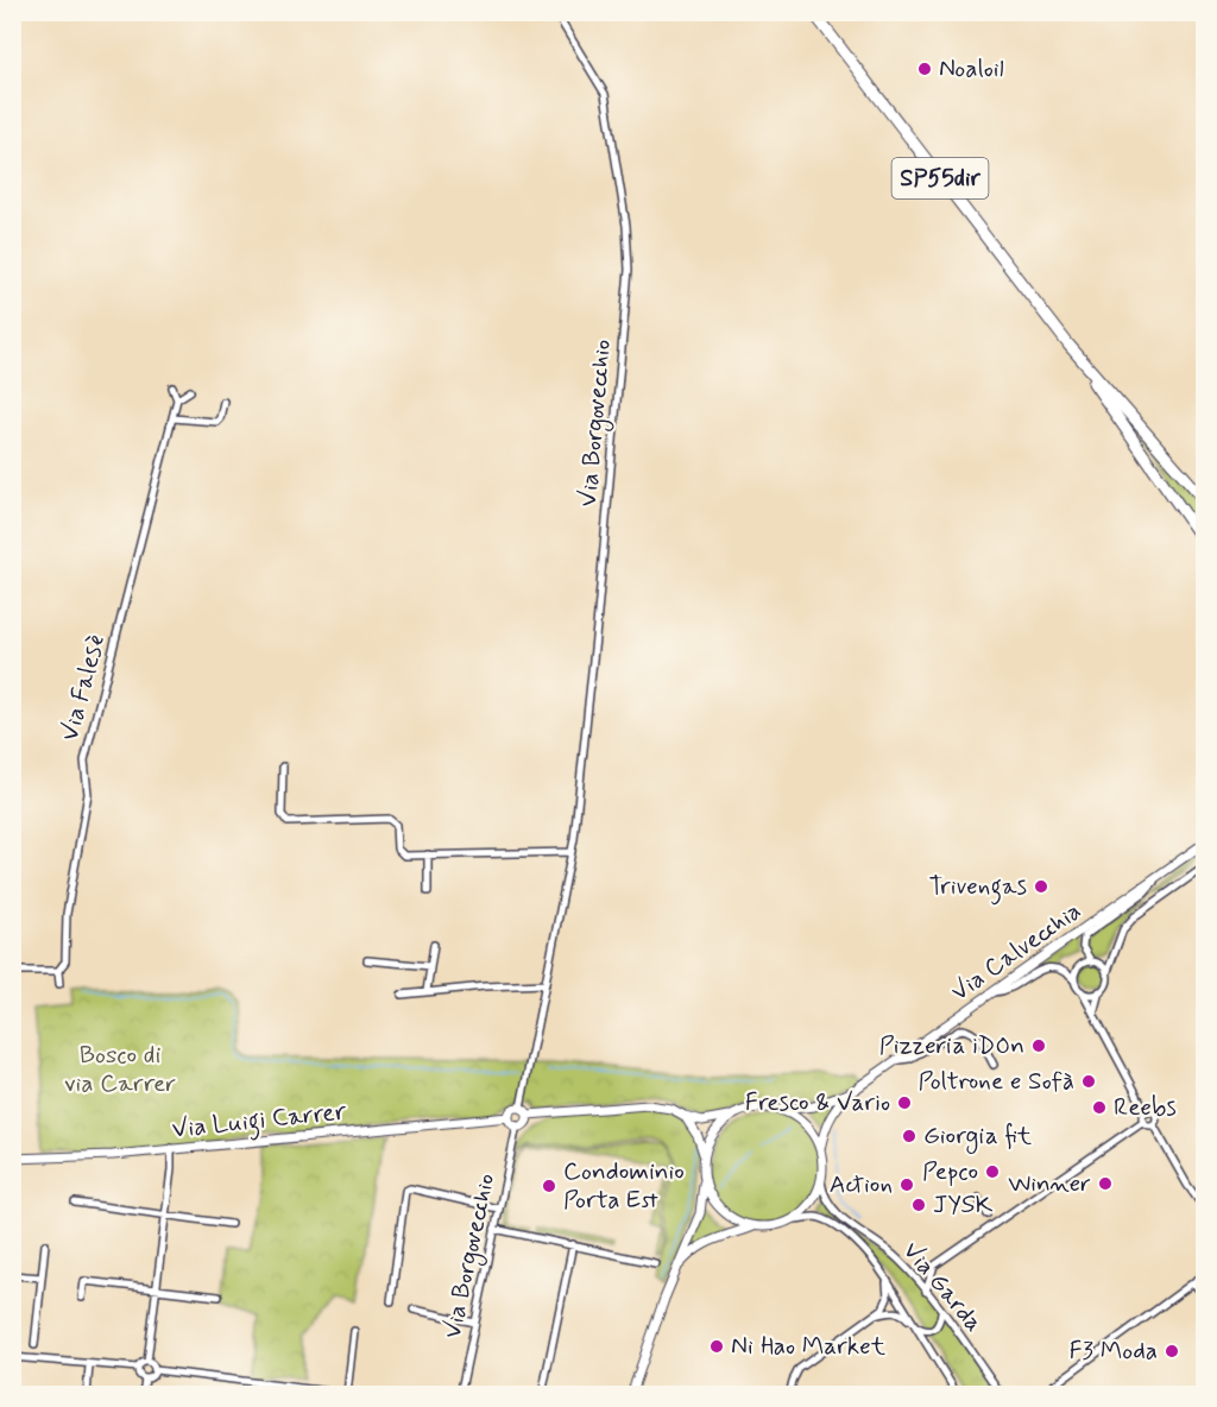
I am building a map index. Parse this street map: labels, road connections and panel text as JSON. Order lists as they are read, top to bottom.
{
  "streets": {
    "highway": ["SP55dir"],
    "main road": ["Via Calvecchia", "Via Luigi Carrer"],
    "street": ["Via Borgovecchio", "Via Falesè", "Via Garda"]
  },
  "crossings": [
    ["Via Borgovecchio", "Via Luigi Carrer"],
    ["Via Calvecchia", "Via Garda"]
  ],
  "parks": ["Bosco di via Carrer"],
  "places": [
    "Noaloil",
    "Trivengas",
    "Pizzeria iDOn",
    "Poltrone e Sofà",
    "Fresco & Vario",
    "Reebs",
    "Giorgia fit",
    "Pepco",
    "Winner",
    "Action",
    "Condominio Porta Est",
    "JYSK",
    "Ni Hao Market",
    "F3 Moda"
  ]
}
